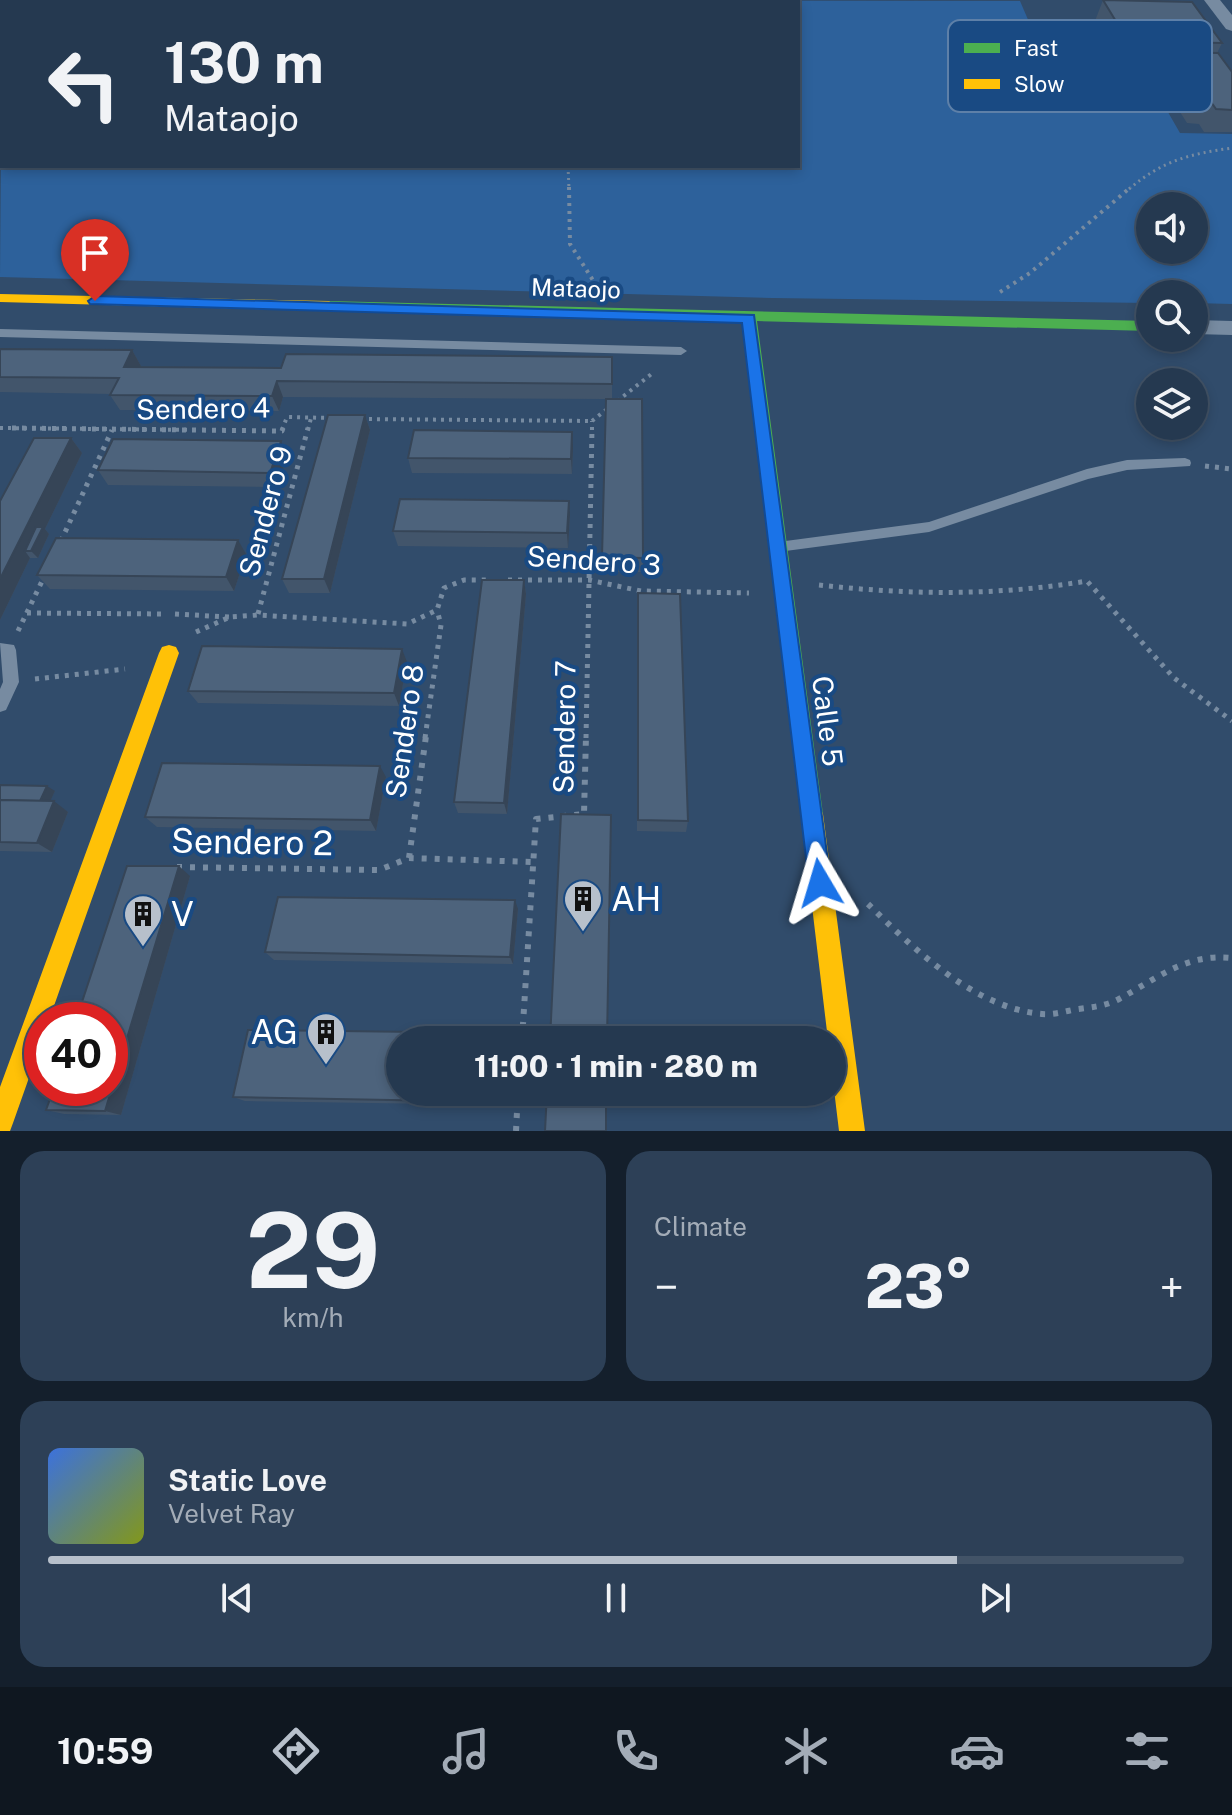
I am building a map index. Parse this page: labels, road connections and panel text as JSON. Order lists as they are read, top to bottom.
{
  "streets": {
    "street": ["Mataojo", "Calle 5"],
    "path": [
      "Sendero 4",
      "Sendero 9",
      "Sendero 3",
      "Sendero 7",
      "Sendero 8",
      "Sendero 2"
    ]
  },
  "crossings": [
    ["Mataojo", "Calle 5"],
    ["Sendero 4", "Sendero 9"],
    ["Sendero 3", "Calle 5"],
    ["Sendero 3", "Sendero 7"],
    ["Sendero 3", "Sendero 8"],
    ["Sendero 7", "Sendero 2"],
    ["Sendero 8", "Sendero 2"]
  ],
  "places": {
    "building": ["AH", "V", "AG"]
  },
  "legend": ["Fast", "Slow"],
  "page": {
    "turn": ["130 m", "Mataojo"],
    "limit": "40",
    "trip": "11:00 · 1 min · 280 m",
    "tile": [
      ["29", "km/h"],
      "Climate"
    ],
    "heat": ["−", "23°", "+"],
    "song": ["Static Love", "Velvet Ray"],
    "tabs": "10:59"
  }
}
